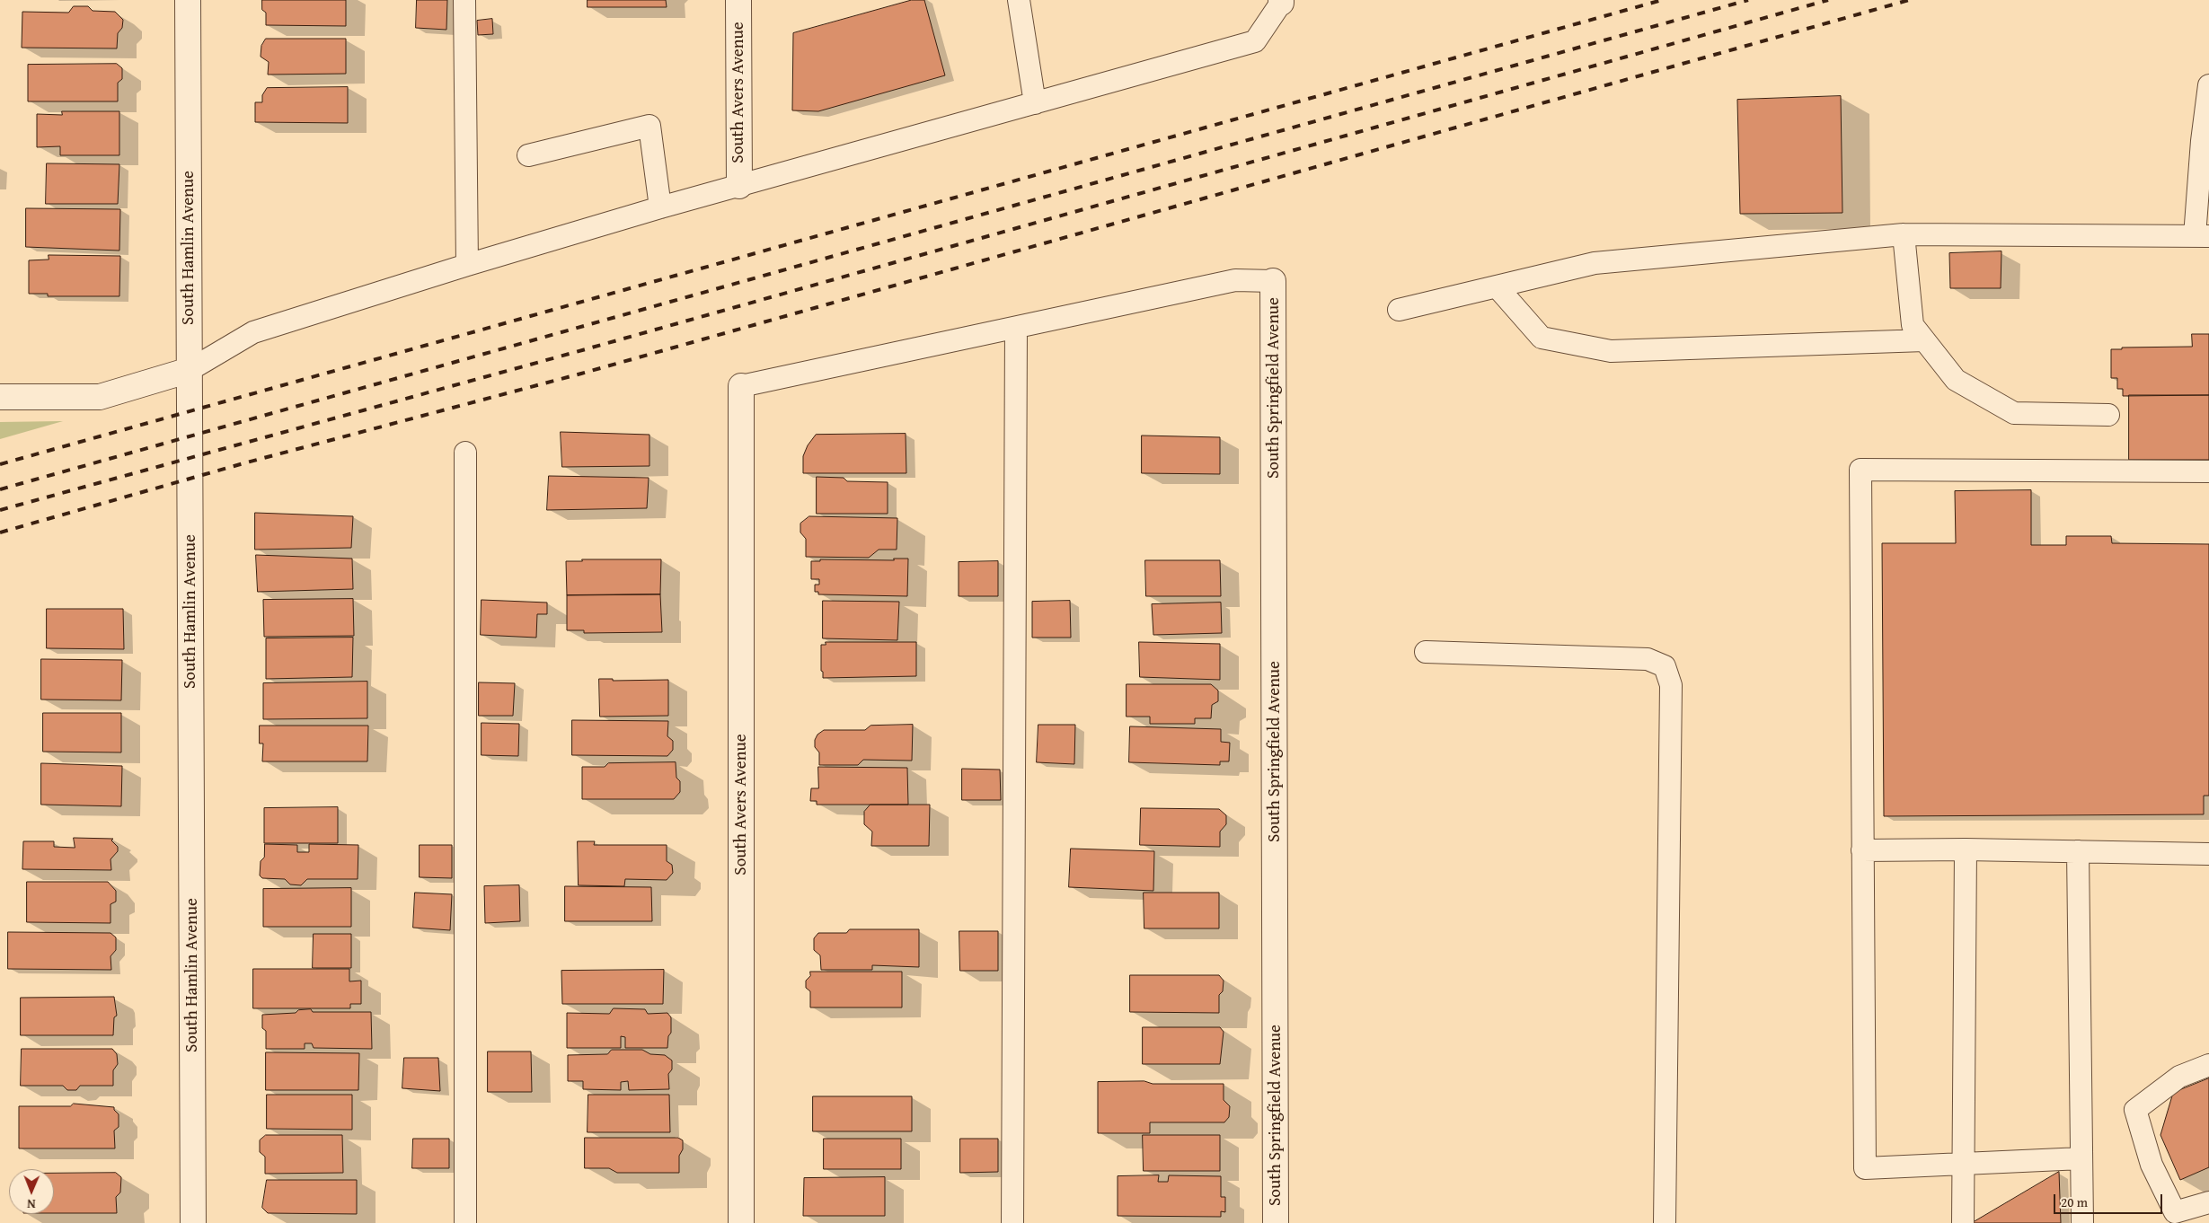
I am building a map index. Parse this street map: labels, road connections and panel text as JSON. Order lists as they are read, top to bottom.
{
  "streets": {
    "street": ["South Avers Avenue", "South Hamlin Avenue", "South Springfield Avenue"]
  },
  "scale_bar": "20 m",
  "north": "bottom"
}
